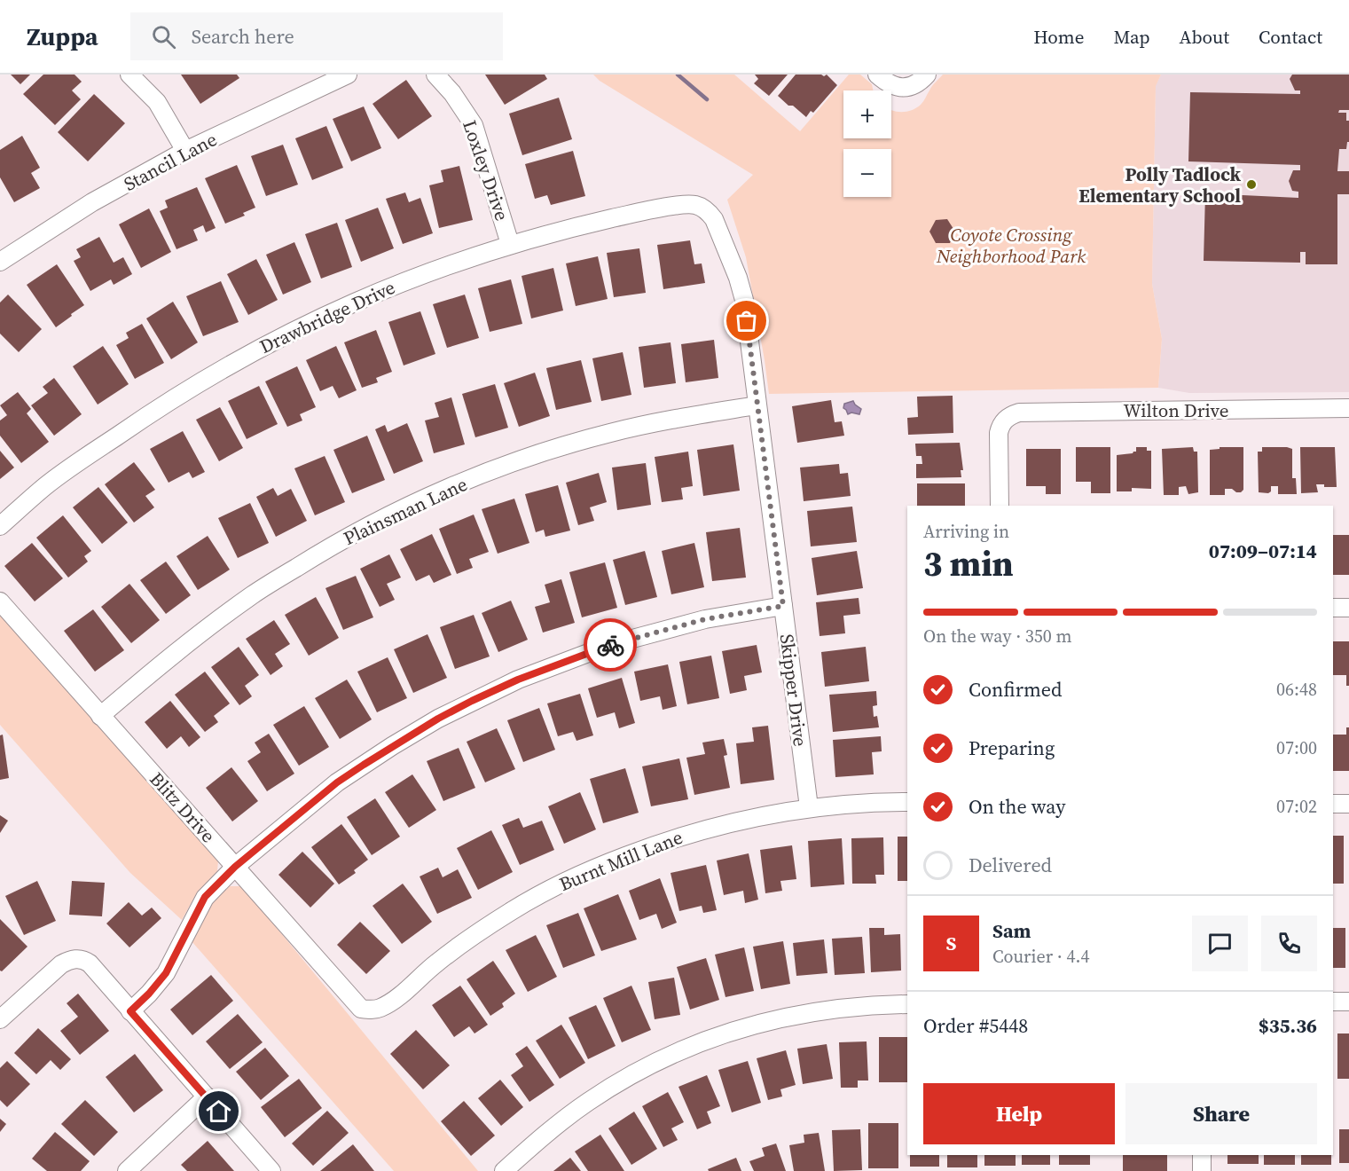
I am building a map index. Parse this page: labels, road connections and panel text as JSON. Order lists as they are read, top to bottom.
{
  "streets": {
    "street": [
      "Stancil Lane",
      "Loxley Drive",
      "Drawbridge Drive",
      "Wilton Drive",
      "Plainsman Lane",
      "Skipper Drive",
      "Blitz Drive",
      "Burnt Mill Lane"
    ]
  },
  "crossings": [
    ["Loxley Drive", "Drawbridge Drive"],
    ["Drawbridge Drive", "Skipper Drive"],
    ["Plainsman Lane", "Skipper Drive"],
    ["Plainsman Lane", "Blitz Drive"],
    ["Skipper Drive", "Burnt Mill Lane"],
    ["Blitz Drive", "Burnt Mill Lane"]
  ],
  "parks": ["Coyote Crossing Neighborhood Park"],
  "places": ["Polly Tadlock Elementary School"],
  "page": {
    "header": "Zuppa",
    "search": "Search here",
    "nav": [
      "Home",
      "Map",
      "About",
      "Contact"
    ],
    "map_buttons": ["+", "−"],
    "heading": ["3 min", "Arriving in", "07:09–07:14"],
    "panel": [
      "Sam",
      "Courier · 4.4",
      "Order #5448",
      "$35.36"
    ],
    "bar": "On the way · 350 m",
    "list": [
      ["Confirmed", "06:48"],
      ["Preparing", "07:00"],
      ["On the way", "07:02"],
      "Delivered"
    ],
    "round": "S",
    "buttons": ["Help", "Share"]
  }
}
